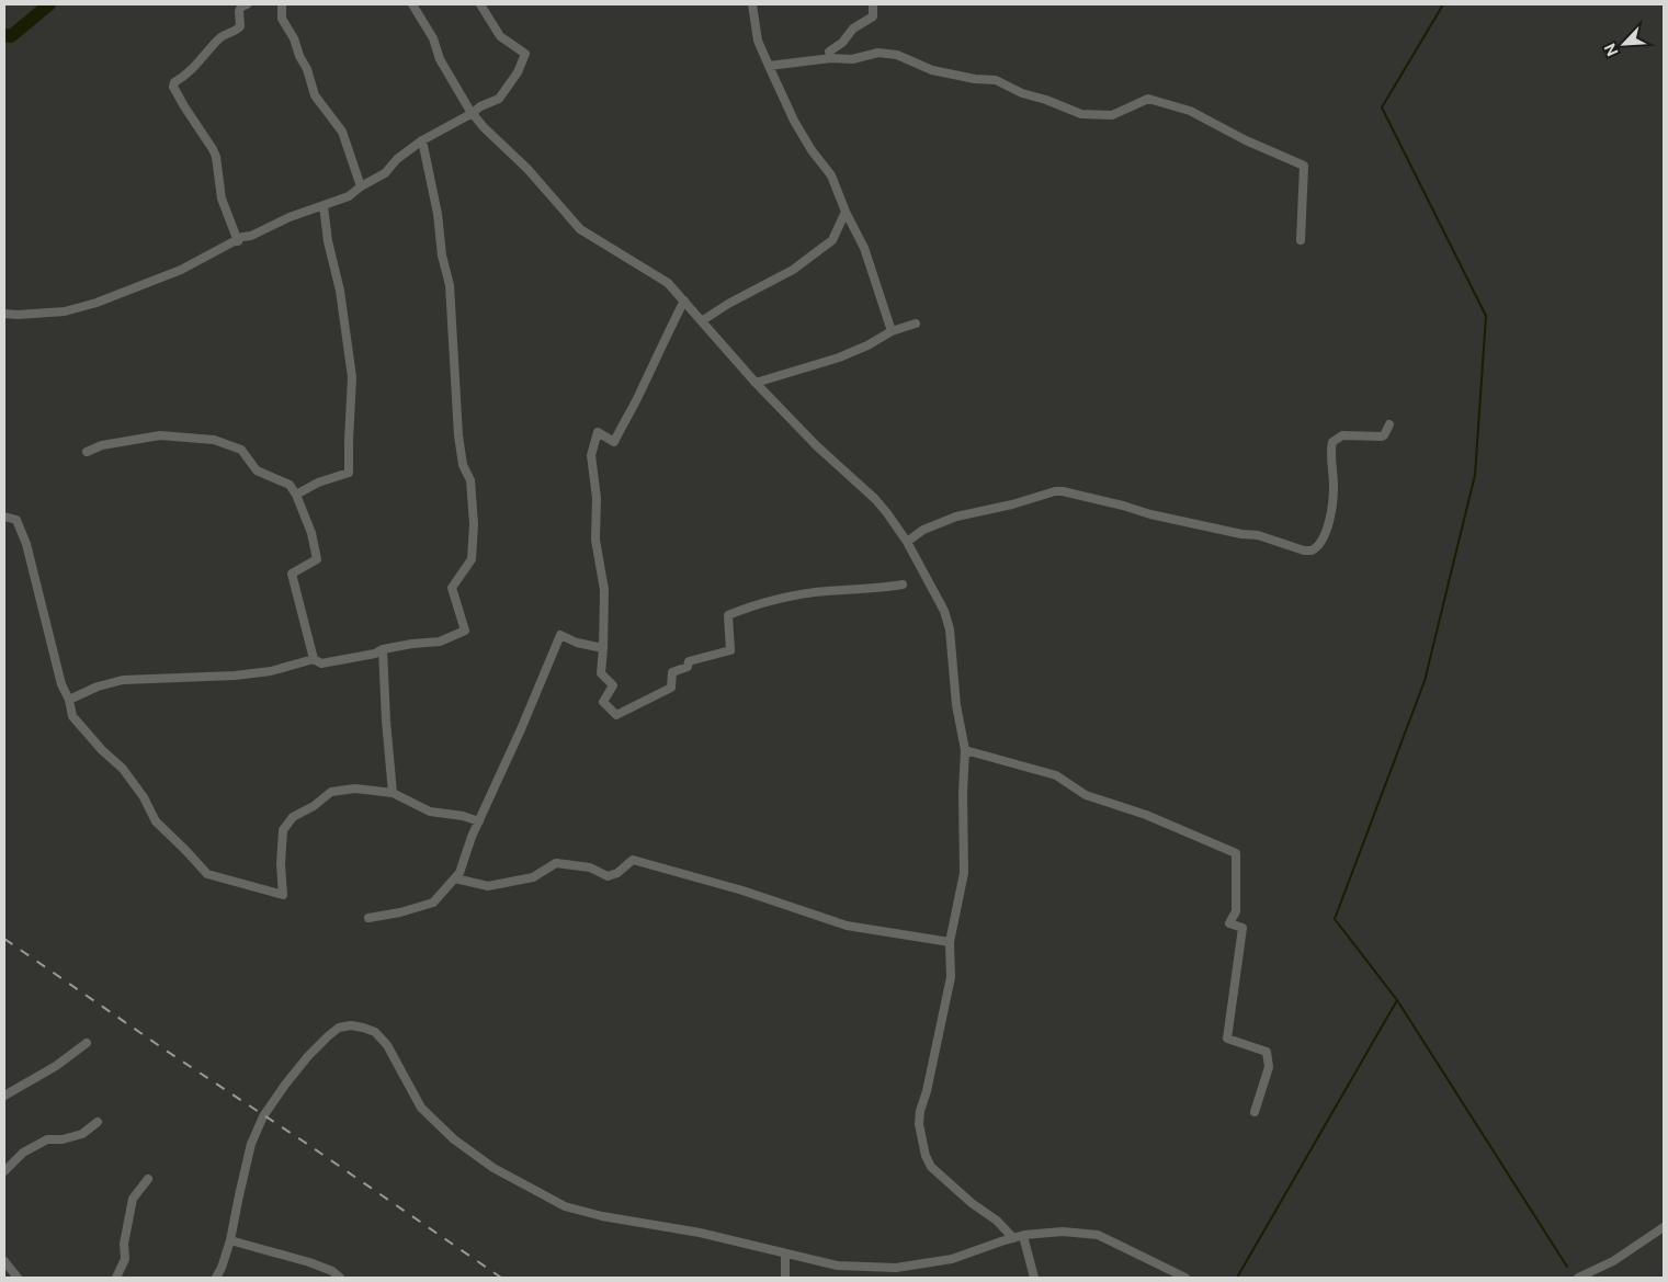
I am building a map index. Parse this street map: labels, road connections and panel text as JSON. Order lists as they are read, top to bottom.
{
  "north": "bottom left"
}
